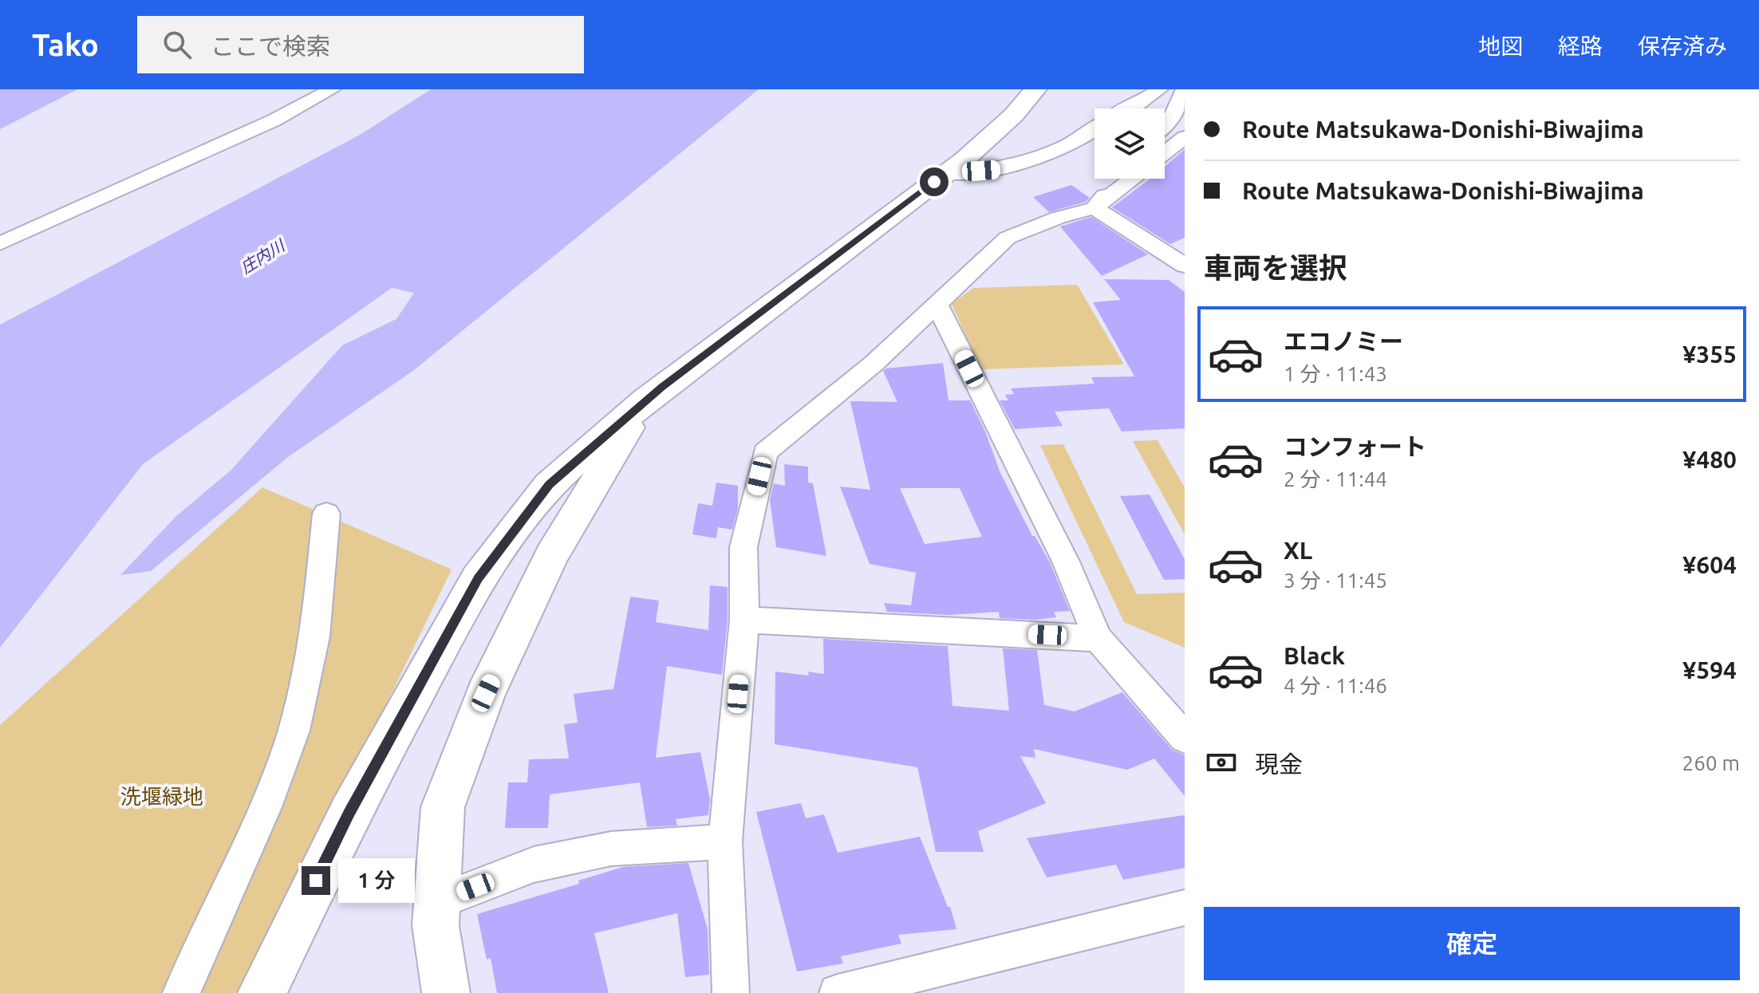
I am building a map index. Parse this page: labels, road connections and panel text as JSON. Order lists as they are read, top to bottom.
{
  "water": ["庄内川"],
  "parks": ["洗堰緑地"],
  "page": {
    "header": "Tako",
    "search": "ここで検索",
    "nav": ["地図", "経路", "保存済み"],
    "banner": ["Route Matsukawa-Donishi-Biwajima", "Route Matsukawa-Donishi-Biwajima"],
    "heading": "車両を選択",
    "list": [
      {
        "name": "エコノミー",
        "note": "1 分 · 11:43",
        "value": "¥355"
      },
      {
        "name": "コンフォート",
        "note": "2 分 · 11:44",
        "value": "¥480"
      },
      {
        "name": "XL",
        "note": "3 分 · 11:45",
        "value": "¥604"
      },
      {
        "name": "Black",
        "note": "4 分 · 11:46",
        "value": "¥594"
      }
    ],
    "pay": ["現金", "260 m"],
    "bubble": "1 分",
    "buttons": "確定"
  }
}
